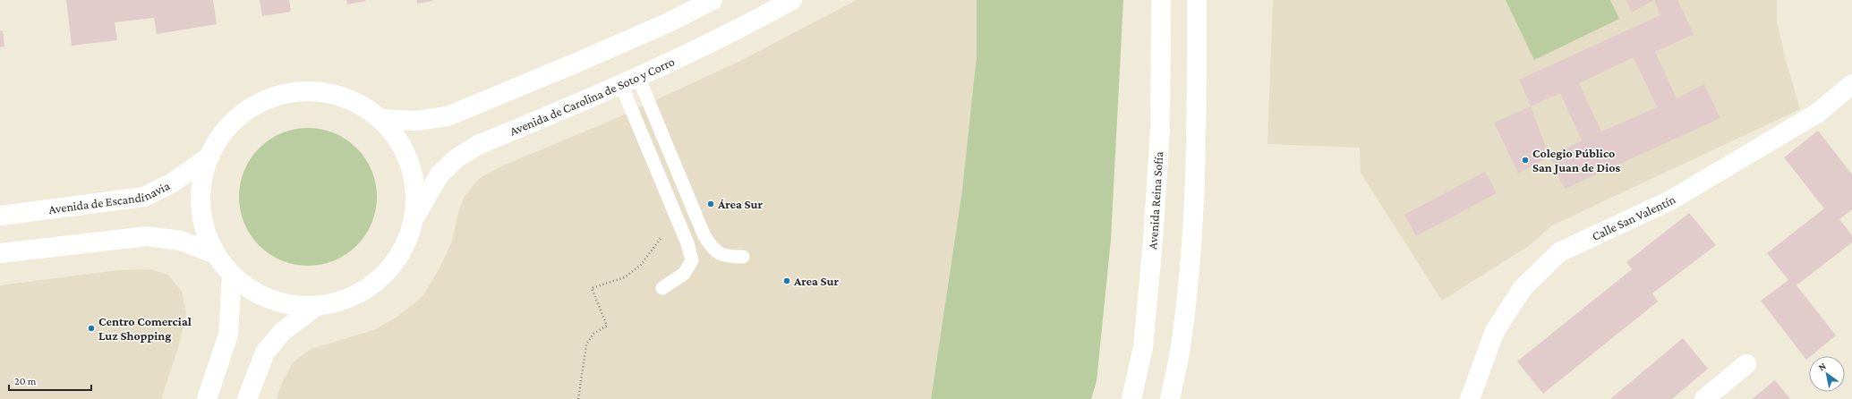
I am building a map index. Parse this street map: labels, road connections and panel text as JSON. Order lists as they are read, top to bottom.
{
  "streets": {
    "street": [
      "Avenida de Carolina de Soto y Corro",
      "Avenida de Escandinavia",
      "Avenida Reina Sofía",
      "Calle San Valentín"
    ]
  },
  "crossings": [
    ["Avenida de Carolina de Soto y Corro", "Avenida de Escandinavia"]
  ],
  "places": [
    "Colegio Público San Juan de Dios",
    "Área Sur",
    "Area Sur",
    "Centro Comercial Luz Shopping"
  ],
  "scale_bar": "20 m",
  "north": "top left"
}
